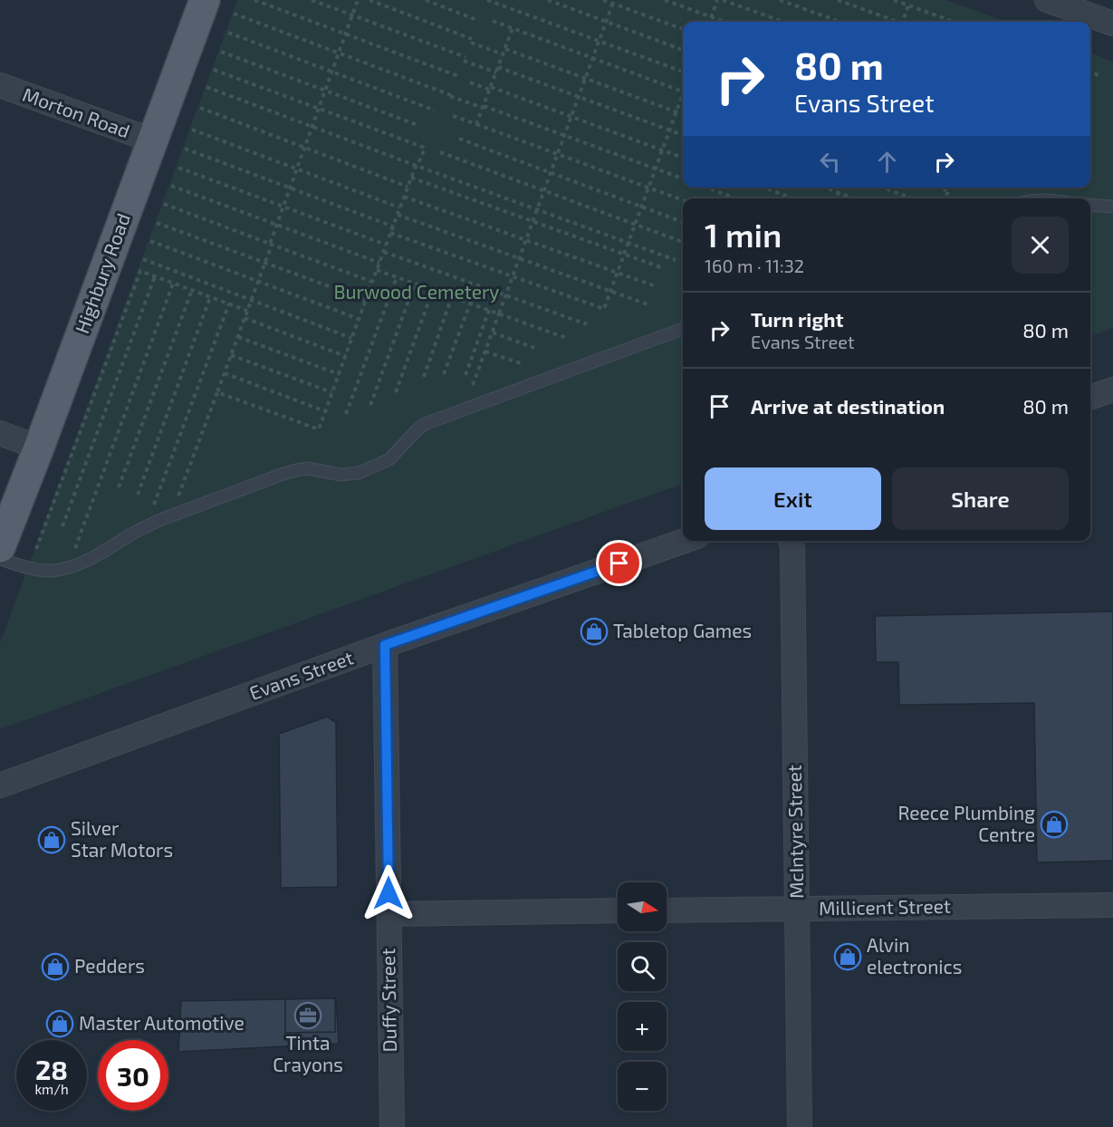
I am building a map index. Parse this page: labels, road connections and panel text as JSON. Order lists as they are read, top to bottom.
{
  "streets": {
    "main road": ["Highbury Road"],
    "street": [
      "Morton Road",
      "Evans Street",
      "McIntyre Street",
      "Millicent Street",
      "Duffy Street"
    ]
  },
  "crossings": [
    ["Morton Road", "Highbury Road"],
    ["Evans Street", "Duffy Street"],
    ["McIntyre Street", "Millicent Street"]
  ],
  "parks": ["Burwood Cemetery"],
  "places": {
    "shop": [
      "Tabletop Games",
      "Reece Plumbing Centre",
      "Silver Star Motors",
      "Alvin electronics",
      "Pedders",
      "Master Automotive"
    ],
    "office": ["Tinta Crayons"]
  },
  "north": "right",
  "page": {
    "turn": ["80 m", "Evans Street"],
    "heading": ["1 min", "160 m · 11:32"],
    "list": [
      {
        "name": "Turn right",
        "note": "Evans Street",
        "value": "80 m"
      },
      {
        "name": "Arrive at destination",
        "value": "80 m"
      }
    ],
    "buttons": ["Exit", "Share"],
    "map_buttons": ["+", "−"],
    "speed": "28 km/h",
    "limit": "30"
  }
}
